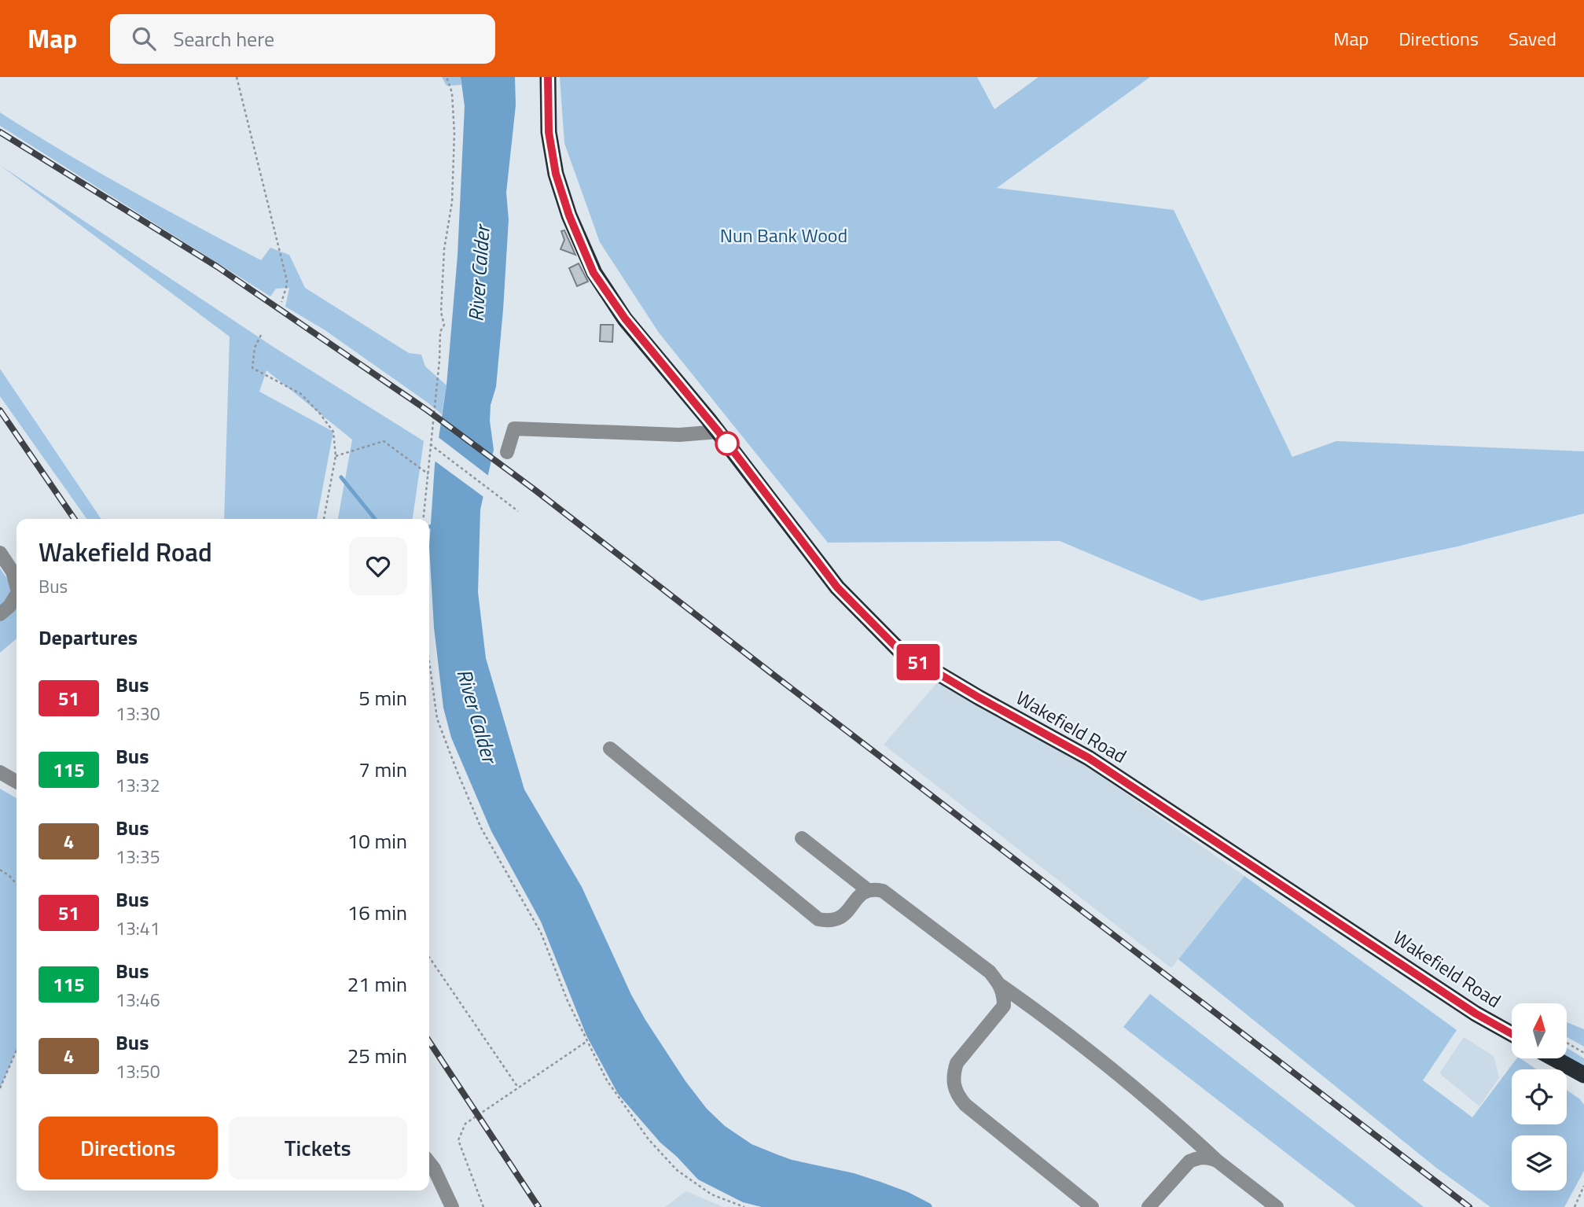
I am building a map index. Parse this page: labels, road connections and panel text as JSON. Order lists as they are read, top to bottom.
{
  "streets": {
    "highway": ["Wakefield Road"]
  },
  "water": ["River Calder"],
  "parks": ["Nun Bank Wood"],
  "lines": ["bus line 51"],
  "north": "top",
  "page": {
    "header": "Map",
    "search": "Search here",
    "nav": ["Map", "Directions", "Saved"],
    "on_map": "51",
    "heading": [
      ["Wakefield Road", "Bus"],
      "Departures"
    ],
    "list": [
      {
        "mark": "51",
        "name": "Bus",
        "note": "13:30",
        "value": "5 min"
      },
      {
        "mark": "115",
        "name": "Bus",
        "note": "13:32",
        "value": "7 min"
      },
      {
        "mark": "4",
        "name": "Bus",
        "note": "13:35",
        "value": "10 min"
      },
      {
        "mark": "51",
        "name": "Bus",
        "note": "13:41",
        "value": "16 min"
      },
      {
        "mark": "115",
        "name": "Bus",
        "note": "13:46",
        "value": "21 min"
      },
      {
        "mark": "4",
        "name": "Bus",
        "note": "13:50",
        "value": "25 min"
      }
    ],
    "buttons": ["Directions", "Tickets"]
  }
}
